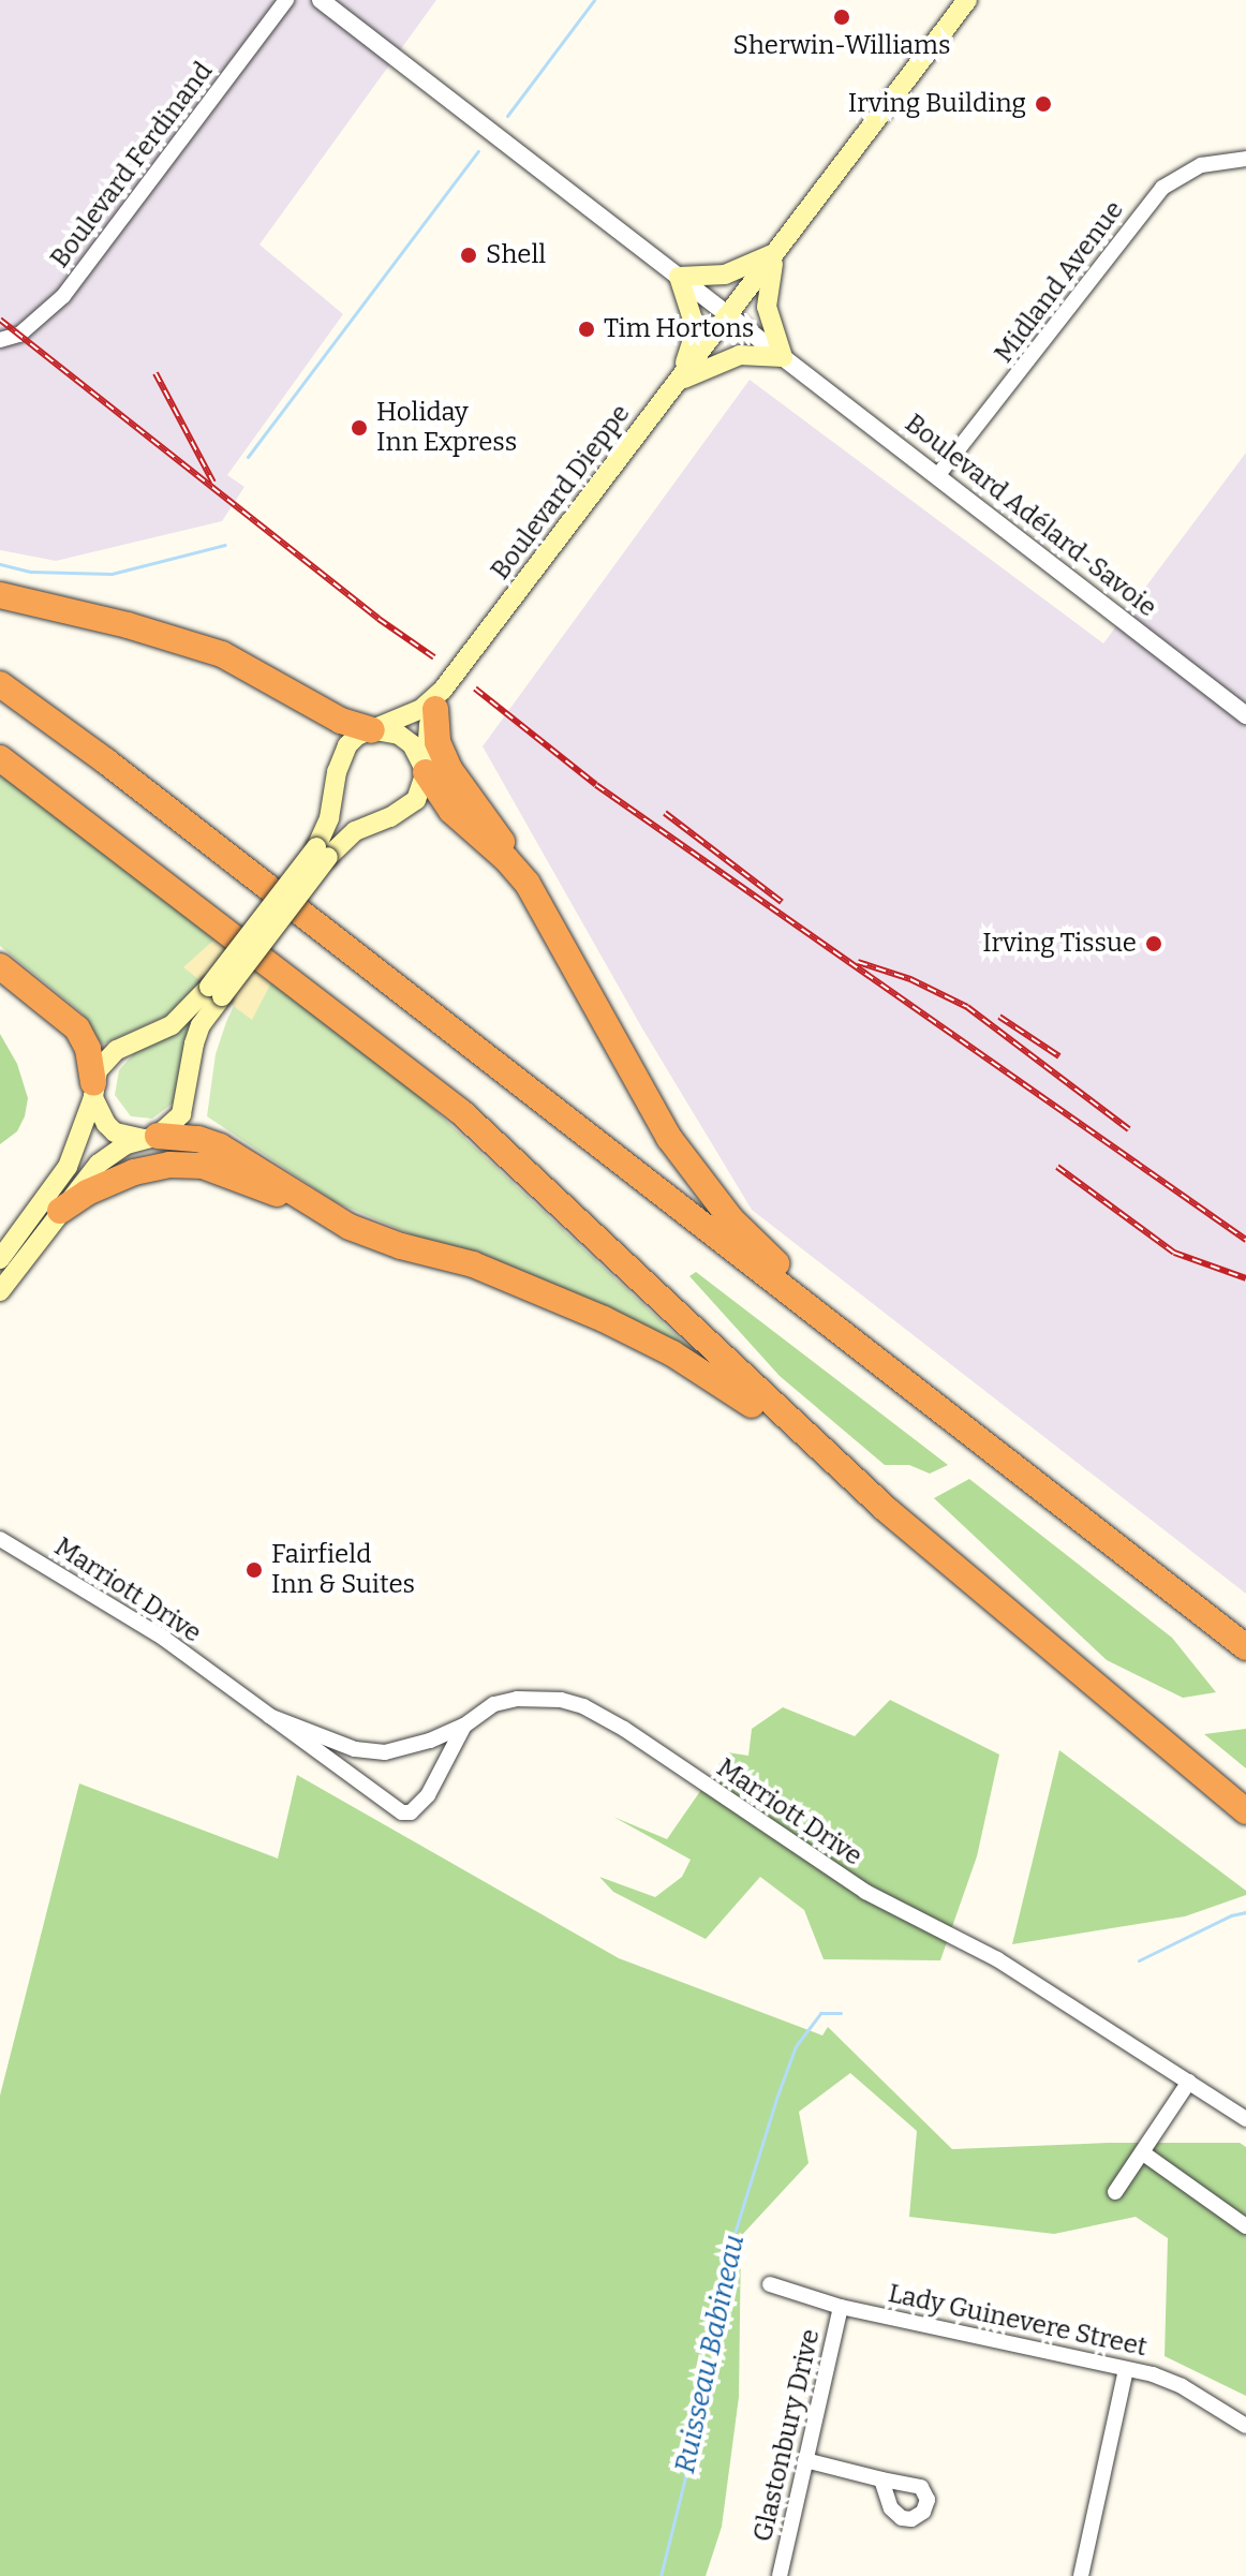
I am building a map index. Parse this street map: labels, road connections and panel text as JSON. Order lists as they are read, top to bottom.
{
  "streets": {
    "main road": ["Boulevard Dieppe"],
    "street": [
      "Boulevard Ferdinand",
      "Midland Avenue",
      "Boulevard Adélard-Savoie",
      "Marriott Drive",
      "Lady Guinevere Street",
      "Glastonbury Drive"
    ]
  },
  "crossings": [
    ["Midland Avenue", "Boulevard Adélard-Savoie"],
    ["Boulevard Dieppe", "Boulevard Adélard-Savoie"],
    ["Lady Guinevere Street", "Glastonbury Drive"]
  ],
  "water": ["Ruisseau Babineau"],
  "places": [
    "Sherwin-Williams",
    "Irving Building",
    "Shell",
    "Tim Hortons",
    "Holiday Inn Express",
    "Irving Tissue",
    "Fairfield Inn & Suites"
  ]
}
